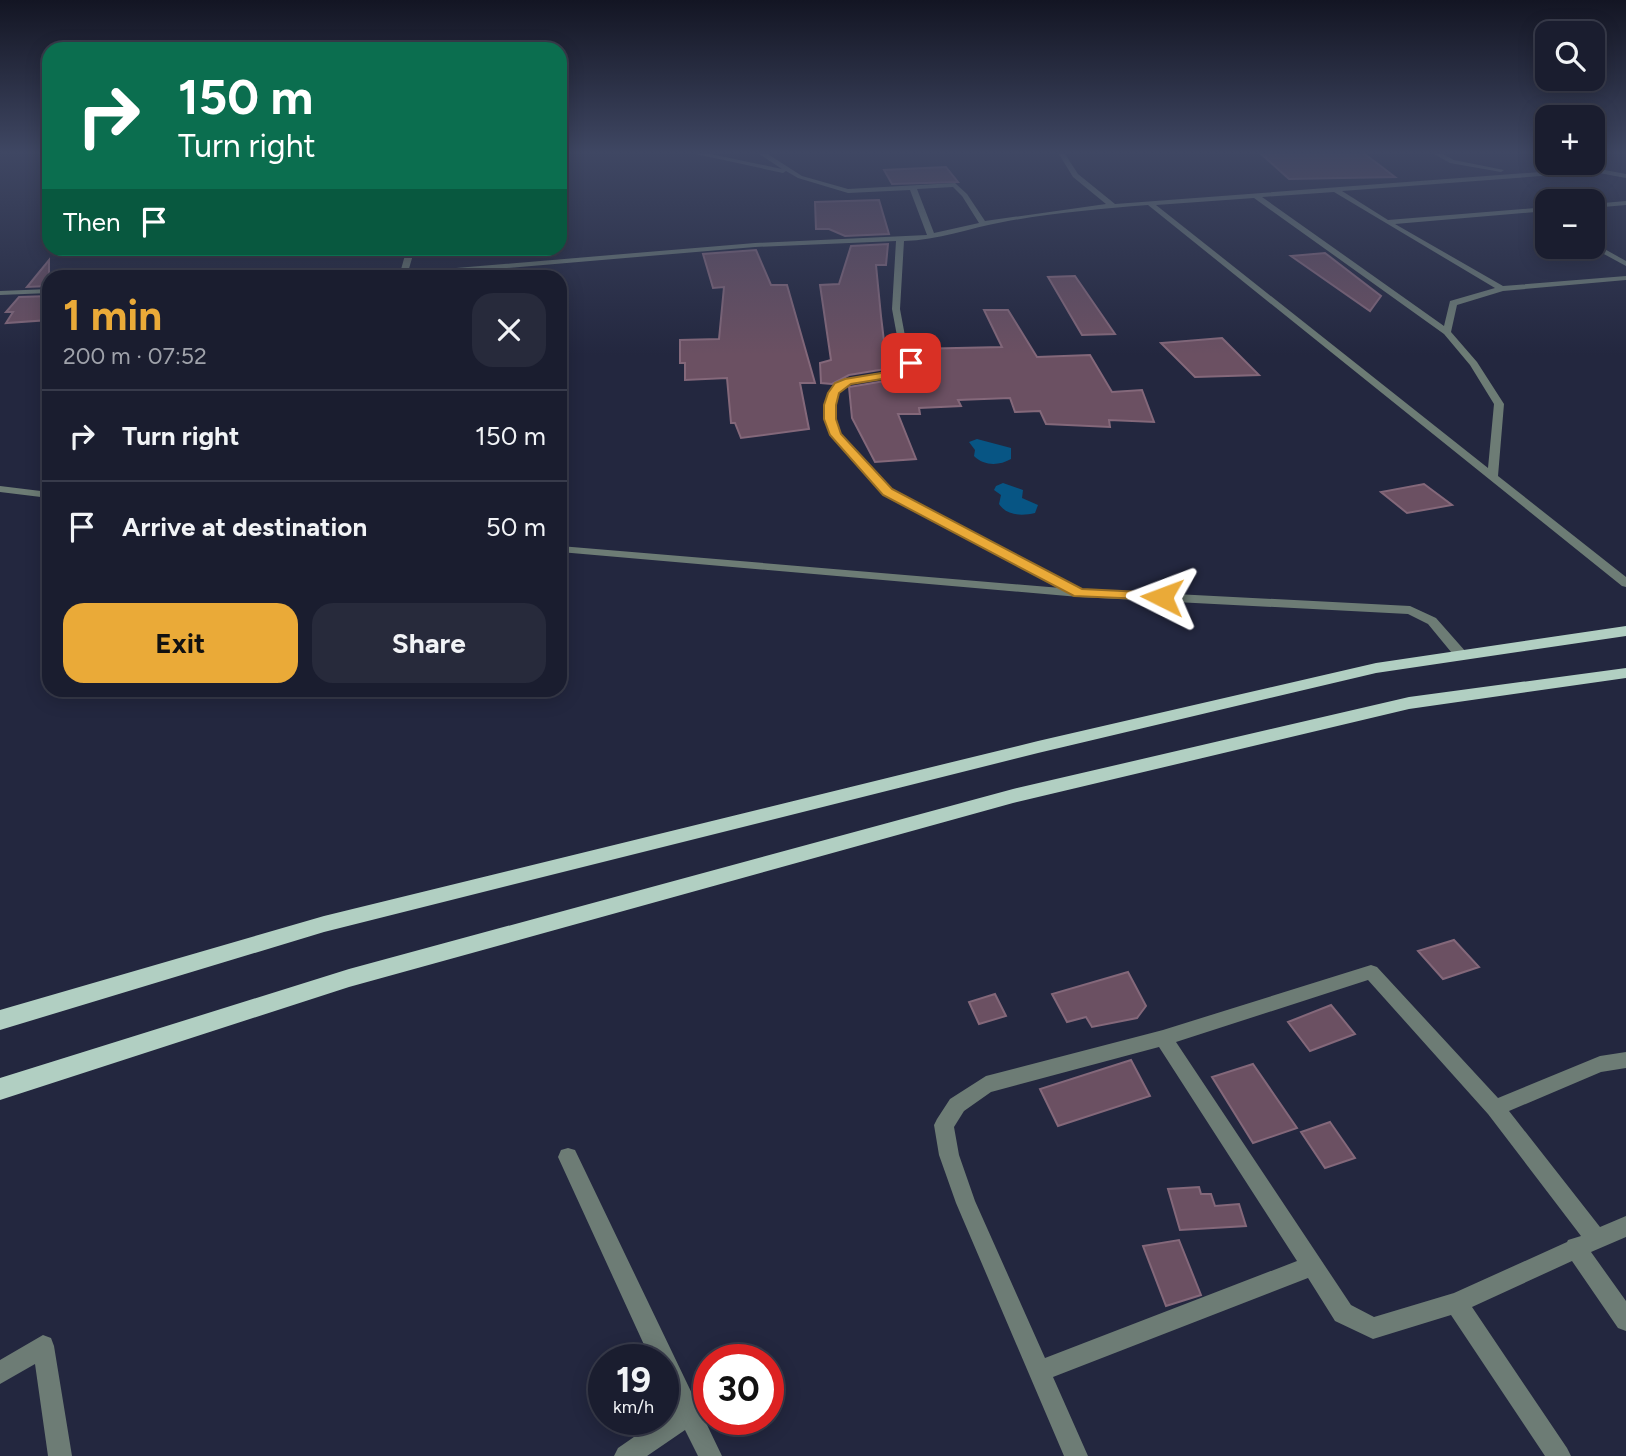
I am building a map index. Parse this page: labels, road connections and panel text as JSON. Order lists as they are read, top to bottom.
{
  "page": {
    "map_buttons": ["+", "−"],
    "turn": ["150 m", "Turn right"],
    "then": "Then",
    "heading": ["1 min", "200 m · 07:52"],
    "list": [
      {
        "name": "Turn right",
        "value": "150 m"
      },
      {
        "name": "Arrive at destination",
        "value": "50 m"
      }
    ],
    "buttons": ["Exit", "Share"],
    "speed": "19 km/h",
    "limit": "30"
  }
}
